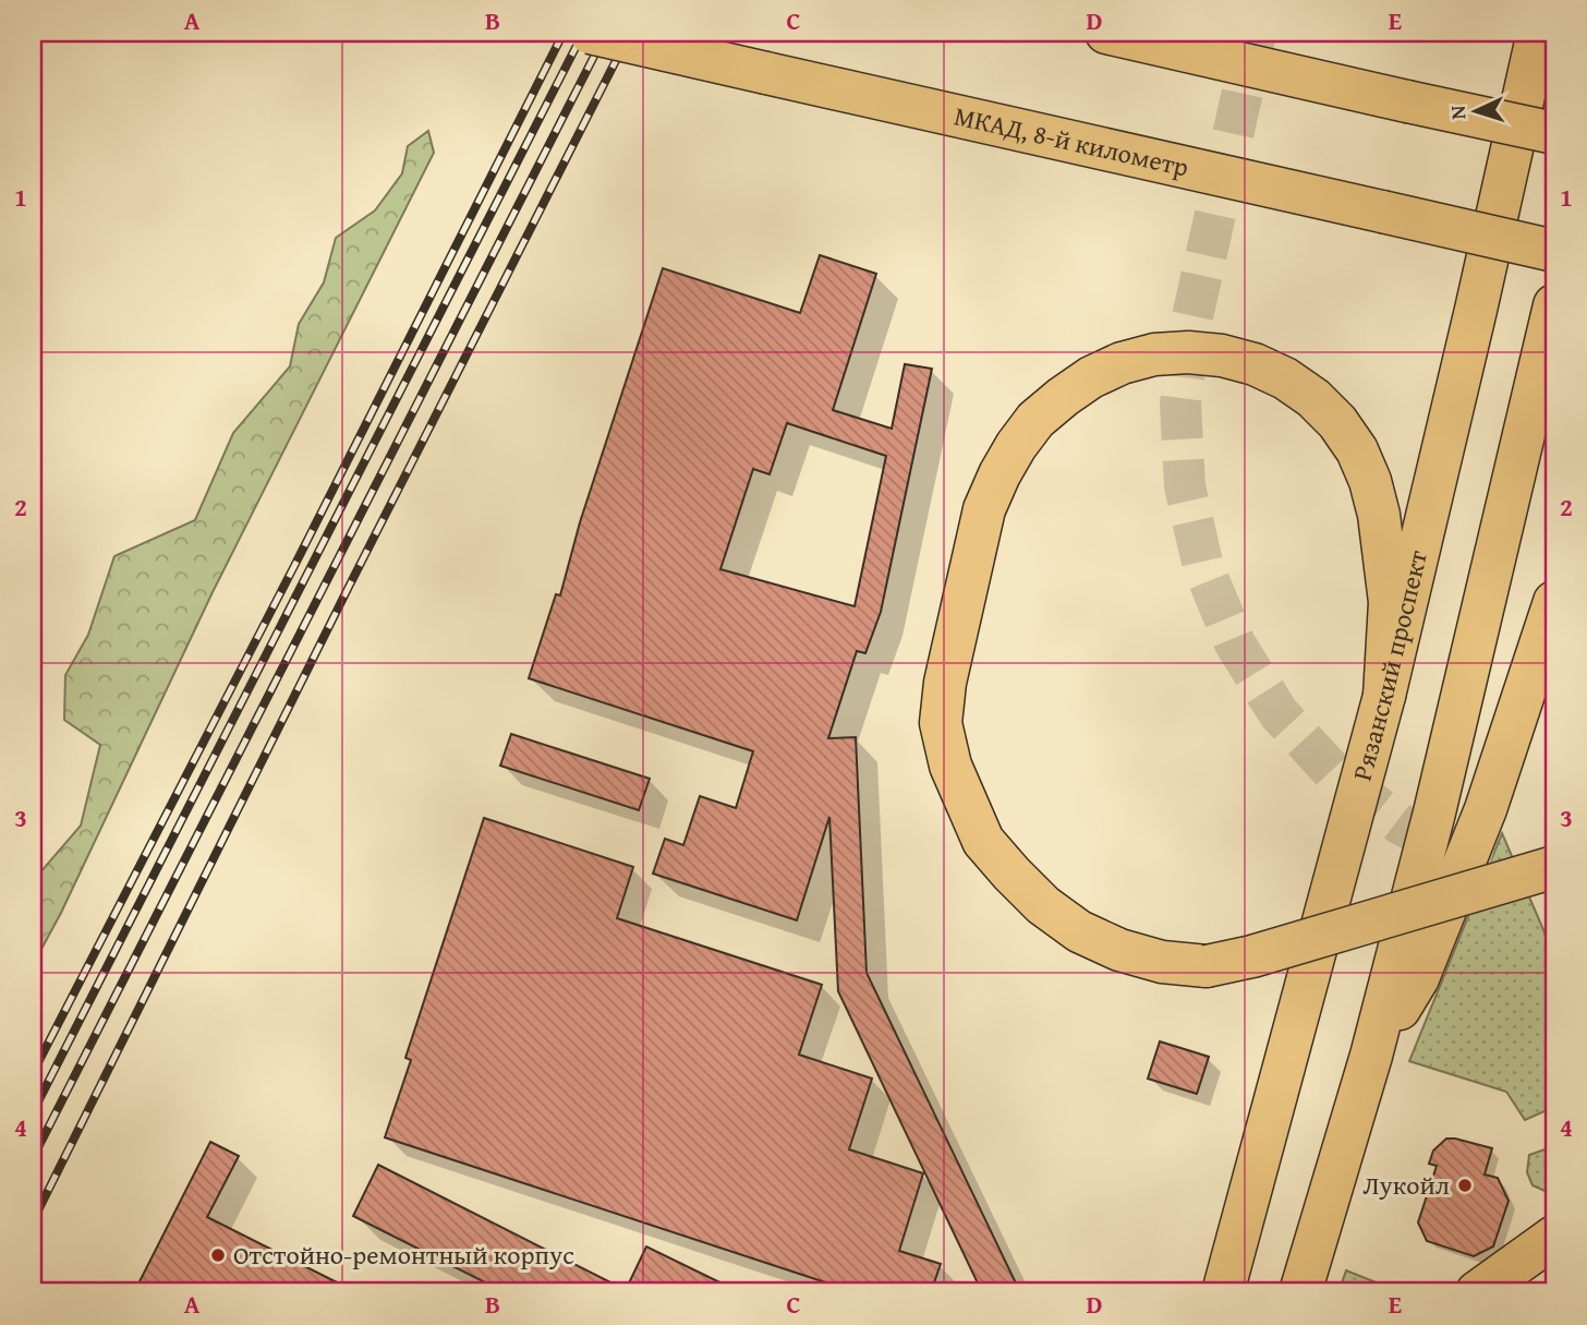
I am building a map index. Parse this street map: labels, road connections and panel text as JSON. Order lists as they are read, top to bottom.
{
  "streets": {
    "main road": ["МКАД, 8-й километр", "Рязанский проспект"]
  },
  "places": ["Лукойл", "Отстойно-ремонтный корпус"],
  "north": "left",
  "grid": {
    "columns": [
      "A",
      "B",
      "C",
      "D",
      "E"
    ],
    "rows": [
      "1",
      "2",
      "3",
      "4"
    ]
  }
}
